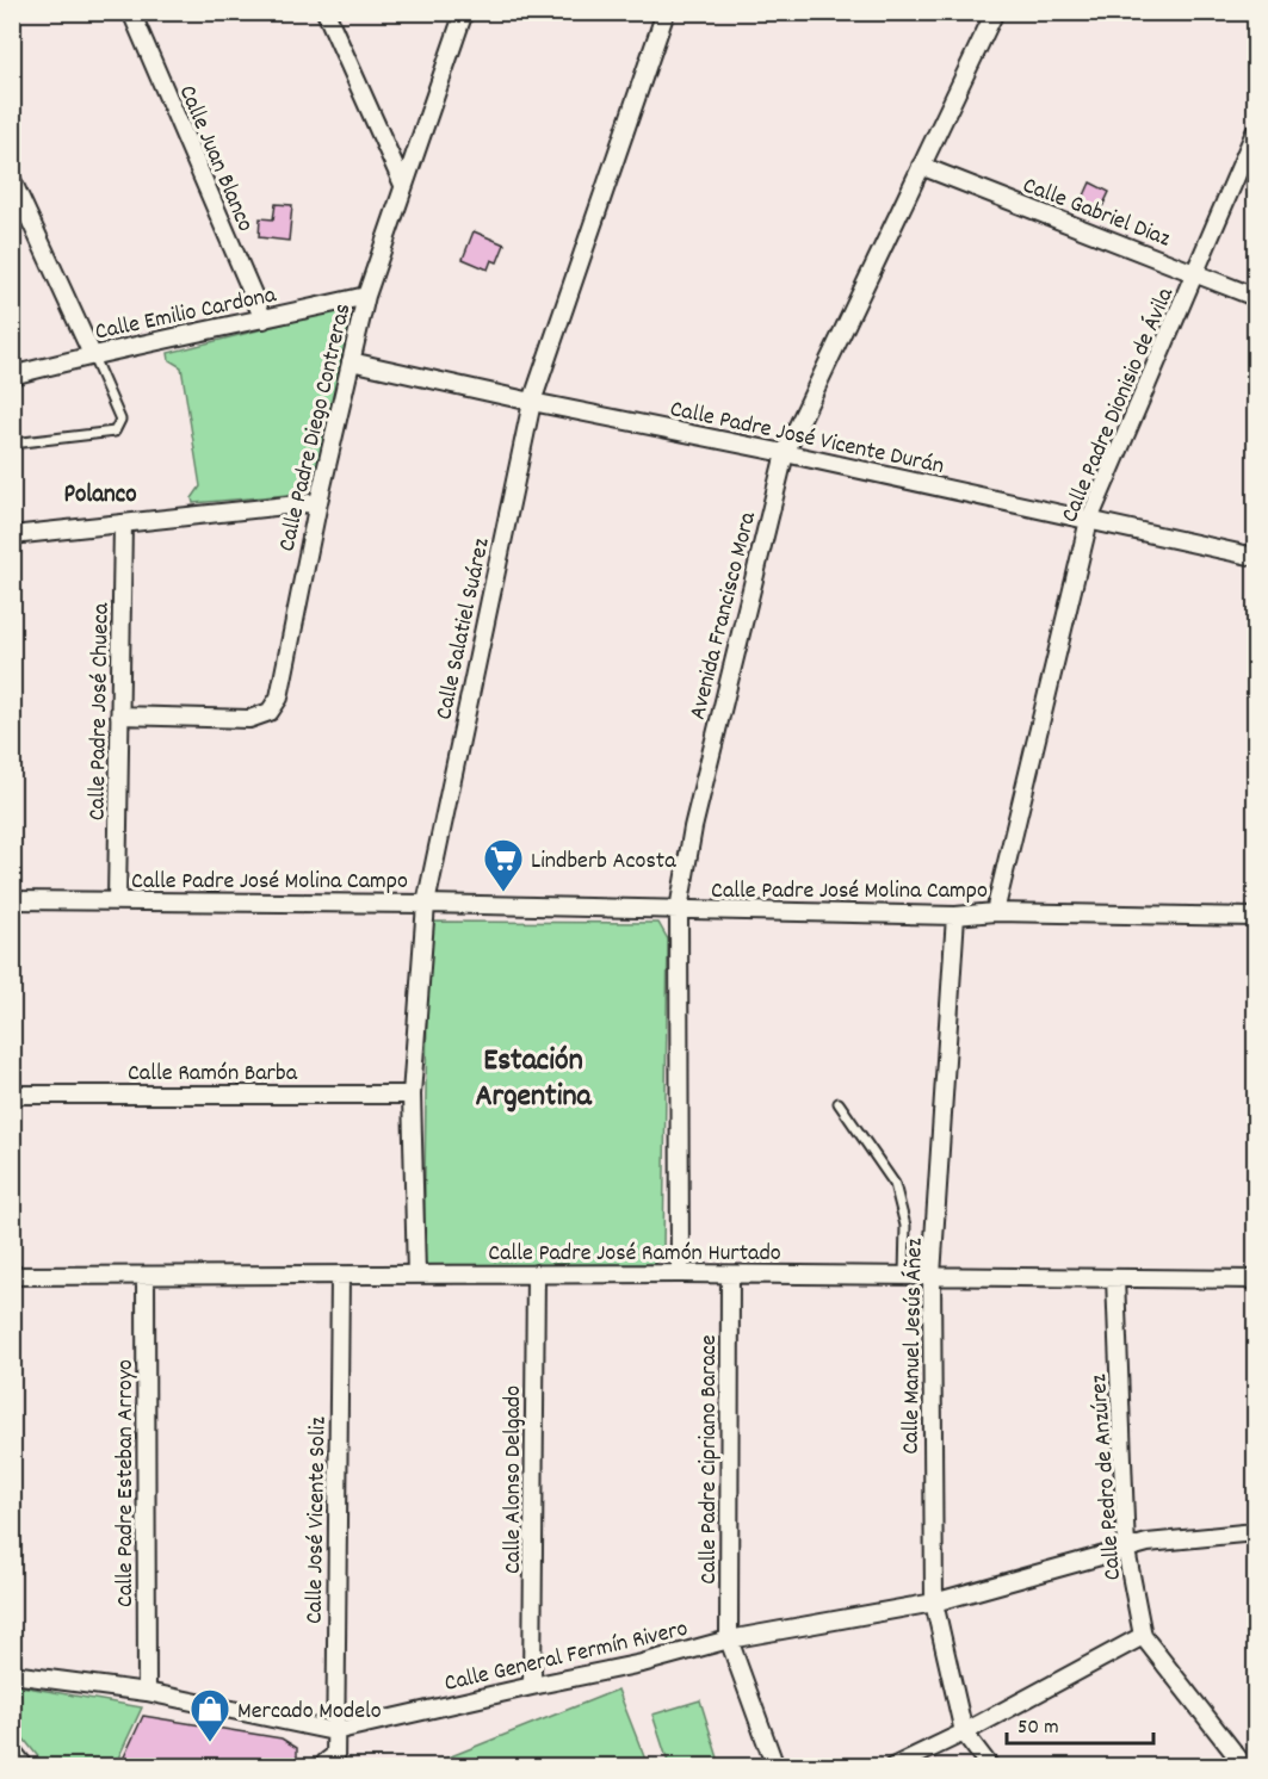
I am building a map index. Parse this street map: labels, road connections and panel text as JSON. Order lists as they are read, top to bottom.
{
  "streets": {
    "street": [
      "Calle Juan Blanco",
      "Calle Gabriel Diaz",
      "Calle Emilio Cardona",
      "Calle Padre Dionisio de Ávila",
      "Calle Padre Diego Contreras",
      "Calle Padre José Vicente Durán",
      "Avenida Francisco Mora",
      "Calle Salatiel Suárez",
      "Calle Padre José Chueca",
      "Calle Padre José Molina Campo",
      "Calle Ramón Barba",
      "Calle Padre José Ramón Hurtado",
      "Calle Manuel Jesús Áñez",
      "Calle Padre Cipriano Barace",
      "Calle Pedro de Anzúrez",
      "Calle Alonso Delgado",
      "Calle Padre Esteban Arroyo",
      "Calle José Vicente Soliz",
      "Calle General Fermín Rivero"
    ]
  },
  "crossings": [
    ["Calle Juan Blanco", "Calle Emilio Cardona"],
    ["Calle Gabriel Diaz", "Calle Padre Dionisio de Ávila"],
    ["Calle Gabriel Diaz", "Avenida Francisco Mora"],
    ["Calle Emilio Cardona", "Calle Padre Diego Contreras"],
    ["Calle Padre Dionisio de Ávila", "Calle Padre José Vicente Durán"],
    ["Calle Padre Dionisio de Ávila", "Calle Padre José Molina Campo"],
    ["Calle Padre Diego Contreras", "Calle Padre José Vicente Durán"],
    ["Calle Padre Diego Contreras", "Calle Padre José Chueca"],
    ["Calle Padre José Vicente Durán", "Avenida Francisco Mora"],
    ["Calle Padre José Vicente Durán", "Calle Salatiel Suárez"],
    ["Avenida Francisco Mora", "Calle Padre José Molina Campo"],
    ["Avenida Francisco Mora", "Calle Padre José Ramón Hurtado"],
    ["Calle Salatiel Suárez", "Calle Padre José Molina Campo"],
    ["Calle Salatiel Suárez", "Calle Ramón Barba"],
    ["Calle Salatiel Suárez", "Calle Padre José Ramón Hurtado"],
    ["Calle Padre José Chueca", "Calle Padre José Molina Campo"],
    ["Calle Padre José Molina Campo", "Calle Manuel Jesús Áñez"],
    ["Calle Padre José Ramón Hurtado", "Calle Manuel Jesús Áñez"],
    ["Calle Padre José Ramón Hurtado", "Calle Padre Cipriano Barace"],
    ["Calle Padre José Ramón Hurtado", "Calle Pedro de Anzúrez"],
    ["Calle Padre José Ramón Hurtado", "Calle Alonso Delgado"],
    ["Calle Padre José Ramón Hurtado", "Calle Padre Esteban Arroyo"],
    ["Calle Padre José Ramón Hurtado", "Calle José Vicente Soliz"],
    ["Calle Manuel Jesús Áñez", "Calle General Fermín Rivero"],
    ["Calle Padre Cipriano Barace", "Calle General Fermín Rivero"],
    ["Calle Pedro de Anzúrez", "Calle General Fermín Rivero"],
    ["Calle Alonso Delgado", "Calle General Fermín Rivero"],
    ["Calle Padre Esteban Arroyo", "Calle General Fermín Rivero"],
    ["Calle José Vicente Soliz", "Calle General Fermín Rivero"]
  ],
  "districts": ["Polanco", "Estación Argentina"],
  "places": {
    "supermarket": ["Lindberb Acosta"],
    "shop": ["Mercado Modelo"]
  },
  "scale_bar": "50 m"
}
